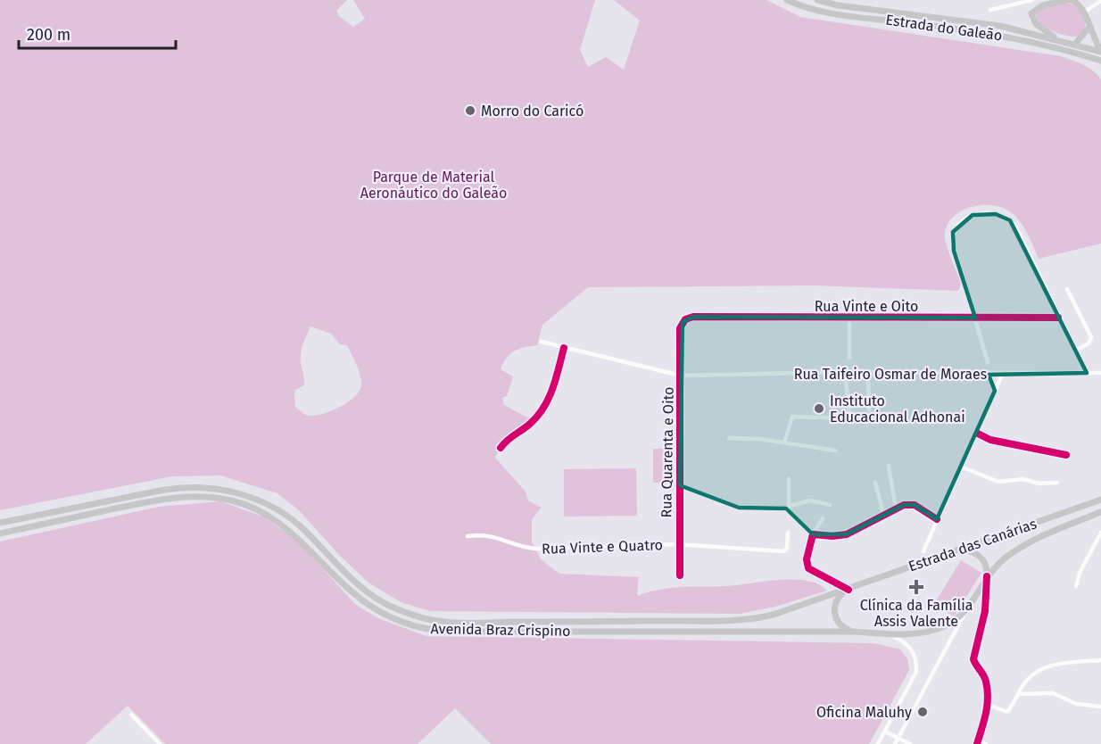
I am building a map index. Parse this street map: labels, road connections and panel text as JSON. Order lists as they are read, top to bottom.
{
  "streets": {
    "main road": ["Estrada do Galeão", "Estrada das Canárias", "Avenida Braz Crispino"],
    "street": [
      "Rua Vinte e Oito",
      "Rua Taifeiro Osmar de Moraes",
      "Rua Quarenta e Oito",
      "Rua Vinte e Quatro"
    ]
  },
  "crossings": [
    ["Rua Vinte e Oito", "Rua Quarenta e Oito"],
    ["Rua Taifeiro Osmar de Moraes", "Rua Quarenta e Oito"],
    ["Rua Quarenta e Oito", "Rua Vinte e Quatro"],
    ["Estrada das Canárias", "Avenida Braz Crispino"]
  ],
  "parks": ["Parque de Material Aeronáutico do Galeão"],
  "places": {
    "other": ["Morro do Caricó", "Instituto Educacional Adhonai", "Oficina Maluhy"],
    "health": ["Clínica da Família Assis Valente"]
  },
  "scale_bar": "200 m"
}
